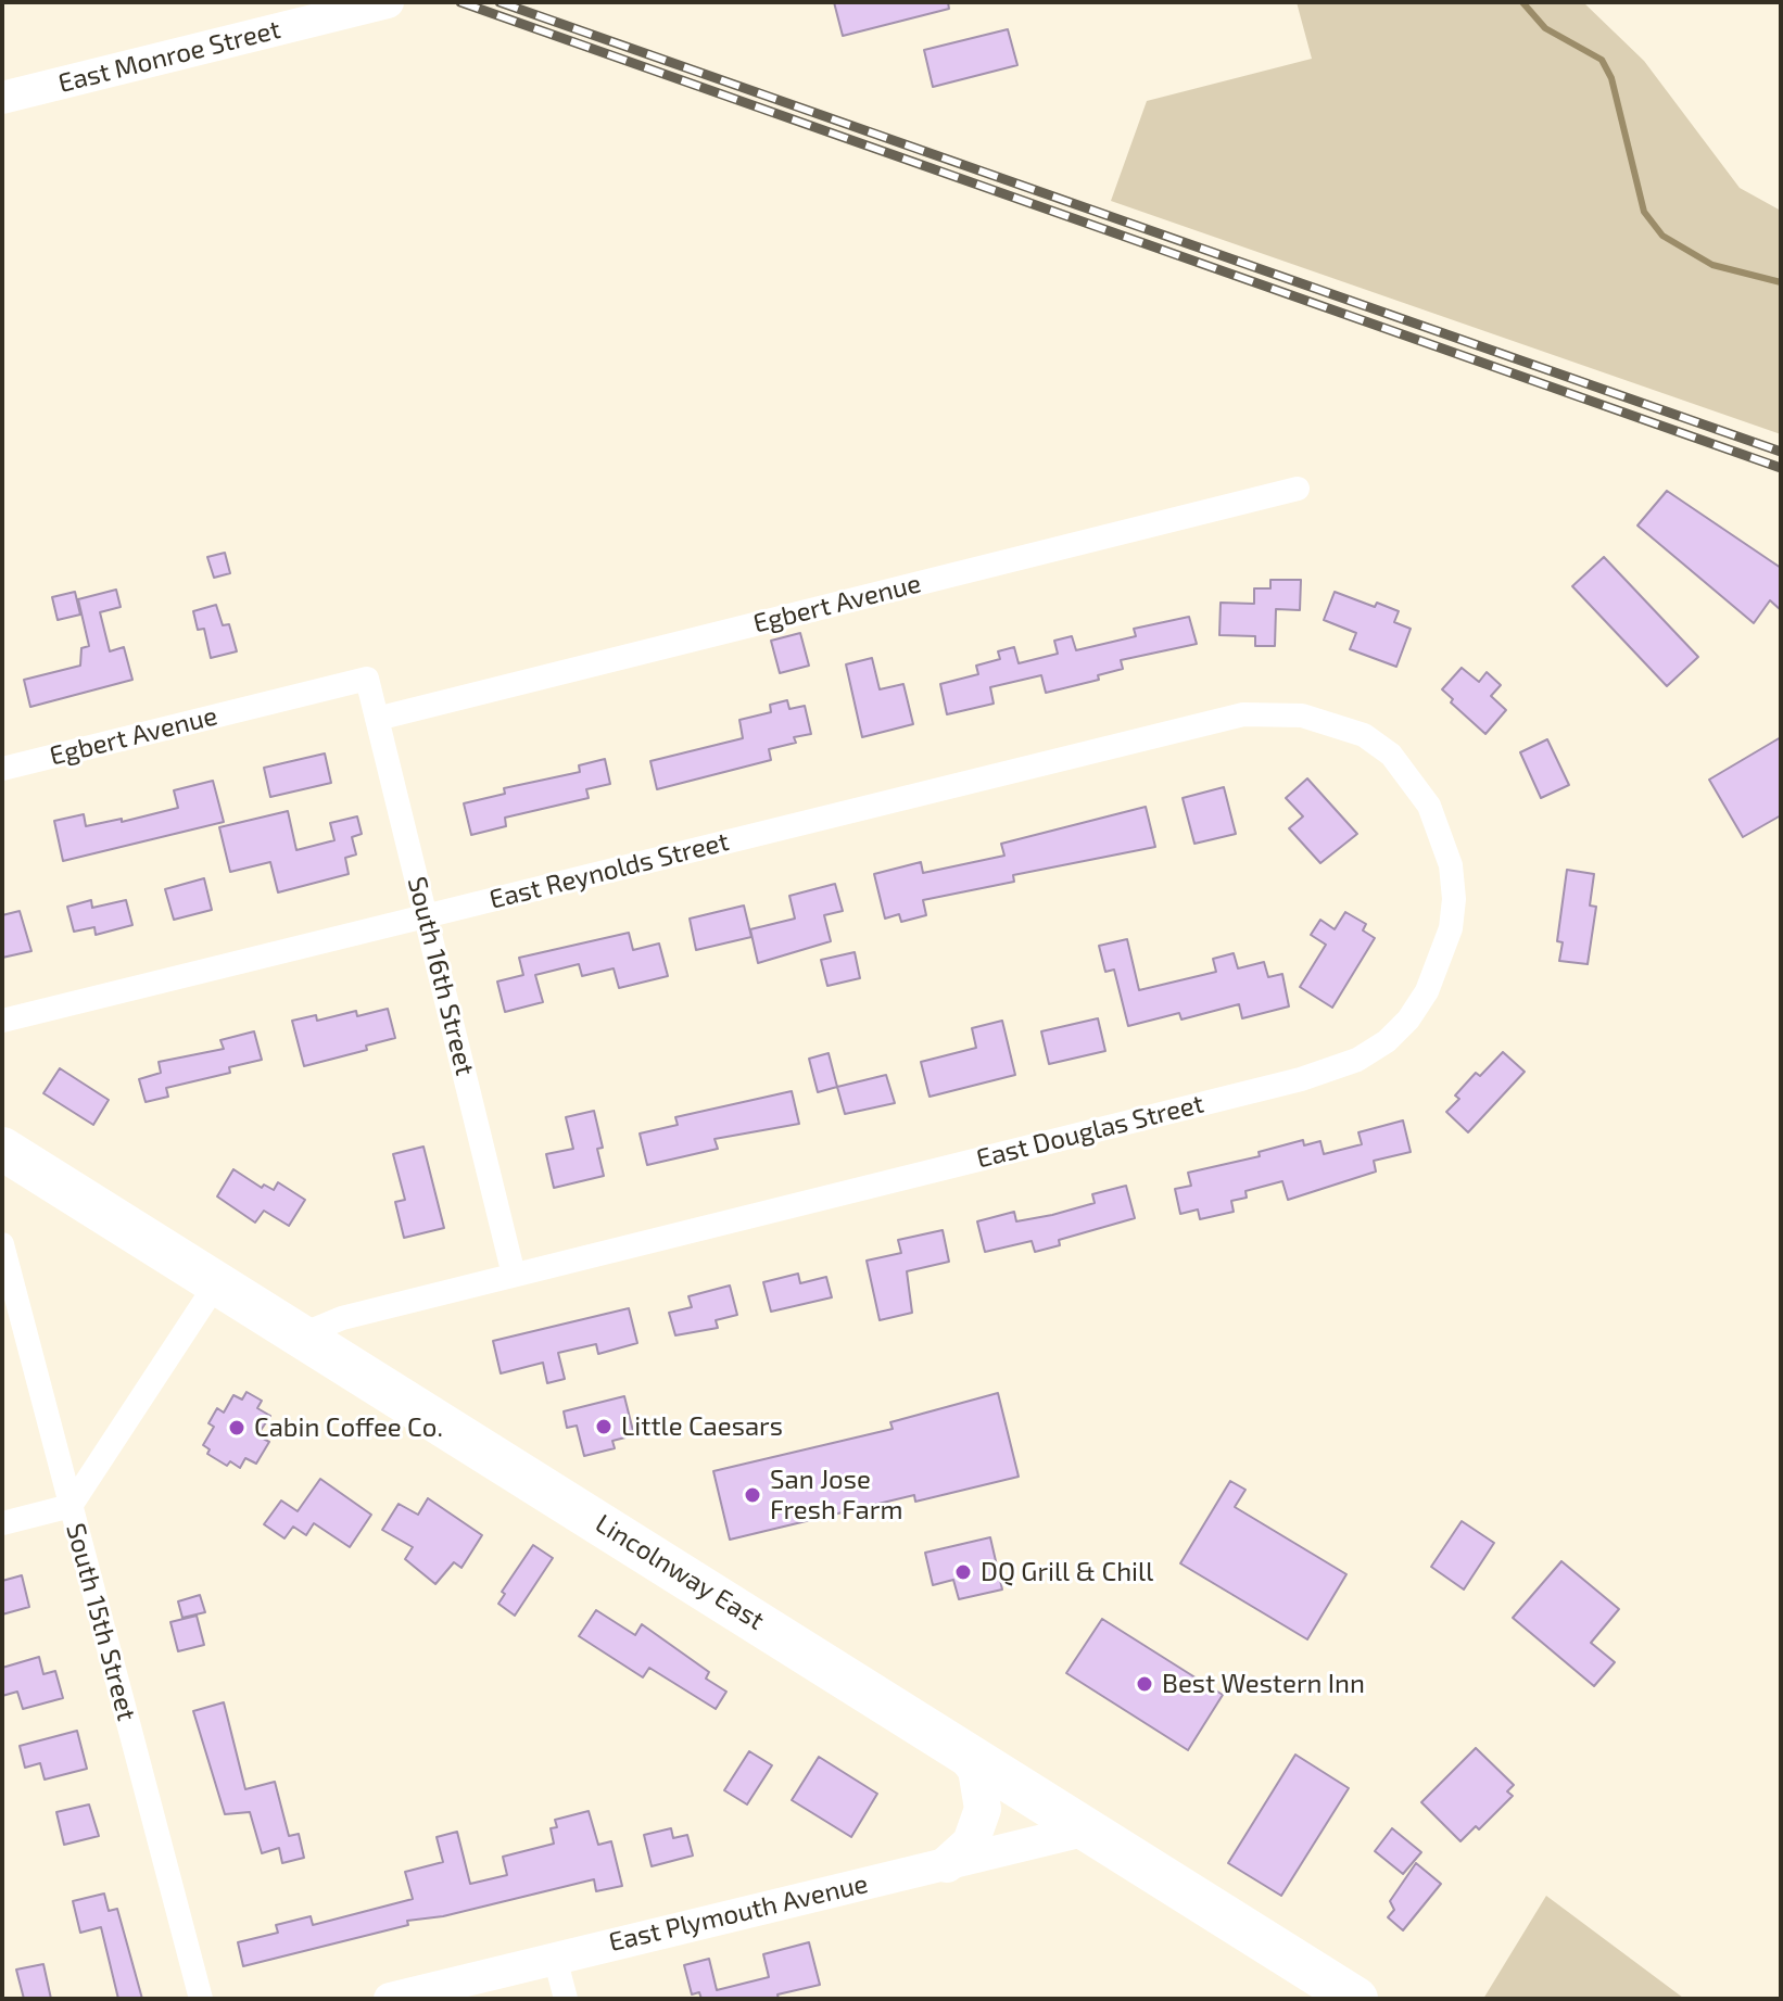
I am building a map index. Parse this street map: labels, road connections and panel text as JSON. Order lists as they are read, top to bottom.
{
  "streets": {
    "highway": ["Lincolnway East"],
    "main road": ["East Monroe Street", "East Plymouth Avenue"],
    "street": [
      "Egbert Avenue",
      "East Reynolds Street",
      "South 16th Street",
      "East Douglas Street",
      "South 15th Street"
    ]
  },
  "crossings": [
    ["Egbert Avenue", "South 16th Street"],
    ["East Reynolds Street", "South 16th Street"],
    ["East Reynolds Street", "East Douglas Street"],
    ["South 16th Street", "East Douglas Street"],
    ["East Douglas Street", "Lincolnway East"],
    ["Lincolnway East", "East Plymouth Avenue"]
  ],
  "places": [
    "Little Caesars",
    "Cabin Coffee Co.",
    "San Jose Fresh Farm",
    "DQ Grill & Chill",
    "Best Western Inn"
  ]
}
